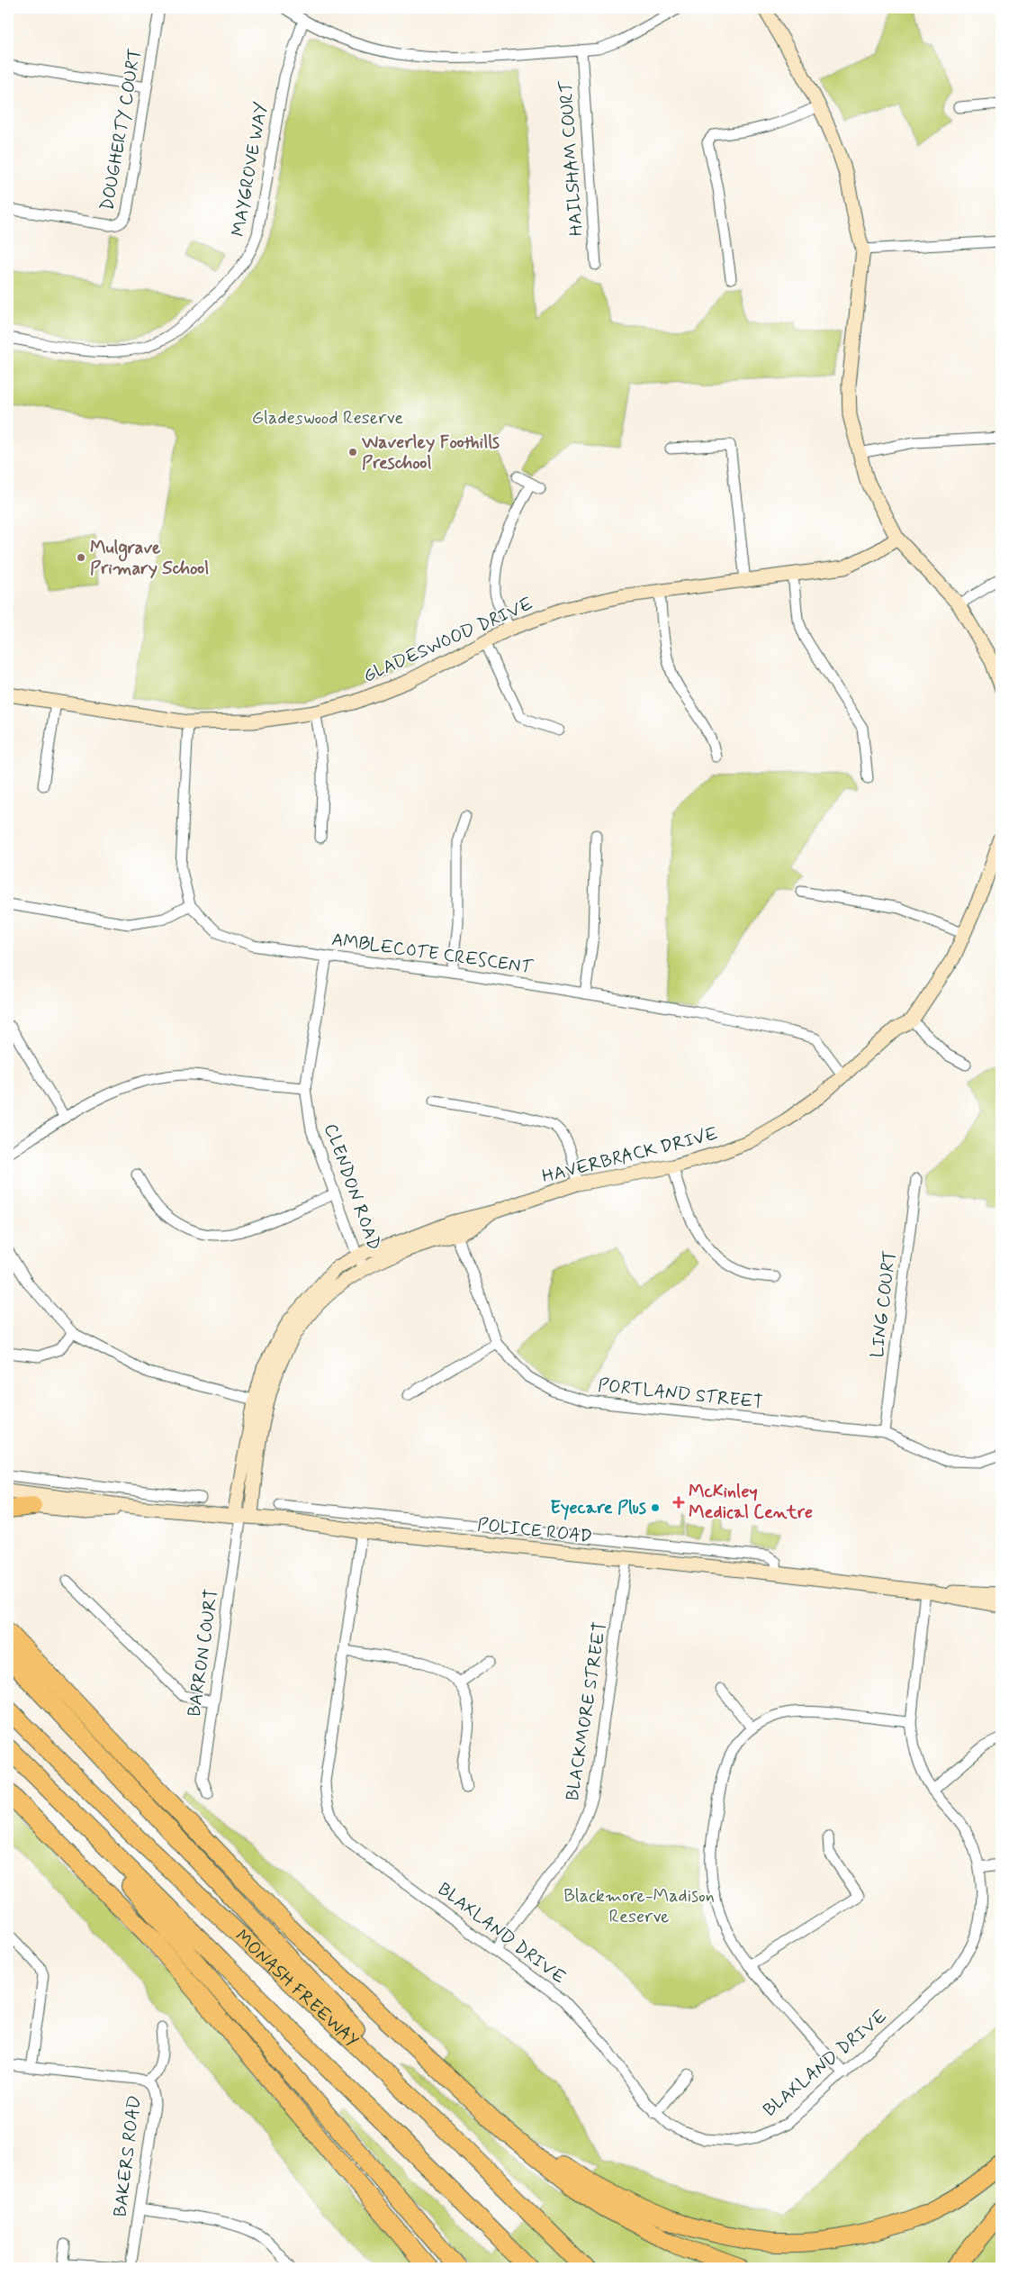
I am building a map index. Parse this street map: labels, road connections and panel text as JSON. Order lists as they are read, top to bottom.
{
  "streets": {
    "highway": ["MONASH FREEWAY"],
    "street": [
      "DOUGHERTY COURT",
      "HAILSHAM COURT",
      "MAYGROVE WAY",
      "GLADESWOOD DRIVE",
      "AMBLECOTE CRESCENT",
      "HAVERBRACK DRIVE",
      "CLENDON ROAD",
      "LING COURT",
      "PORTLAND STREET",
      "POLICE ROAD",
      "BARRON COURT",
      "BLACKMORE STREET",
      "BLAXLAND DRIVE",
      "BAKERS ROAD"
    ]
  },
  "crossings": [
    ["AMBLECOTE CRESCENT", "HAVERBRACK DRIVE"],
    ["AMBLECOTE CRESCENT", "CLENDON ROAD"],
    ["HAVERBRACK DRIVE", "CLENDON ROAD"],
    ["HAVERBRACK DRIVE", "PORTLAND STREET"],
    ["HAVERBRACK DRIVE", "POLICE ROAD"],
    ["HAVERBRACK DRIVE", "BARRON COURT"],
    ["LING COURT", "PORTLAND STREET"],
    ["POLICE ROAD", "BARRON COURT"],
    ["POLICE ROAD", "BLACKMORE STREET"],
    ["POLICE ROAD", "BLAXLAND DRIVE"],
    ["BLACKMORE STREET", "BLAXLAND DRIVE"]
  ],
  "parks": ["Gladeswood Reserve", "Blackmore-Madison Reserve"],
  "places": {
    "other": ["Waverley Foothills Preschool", "Mulgrave Primary School", "Eyecare Plus"],
    "health": ["McKinley Medical Centre"]
  }
}
